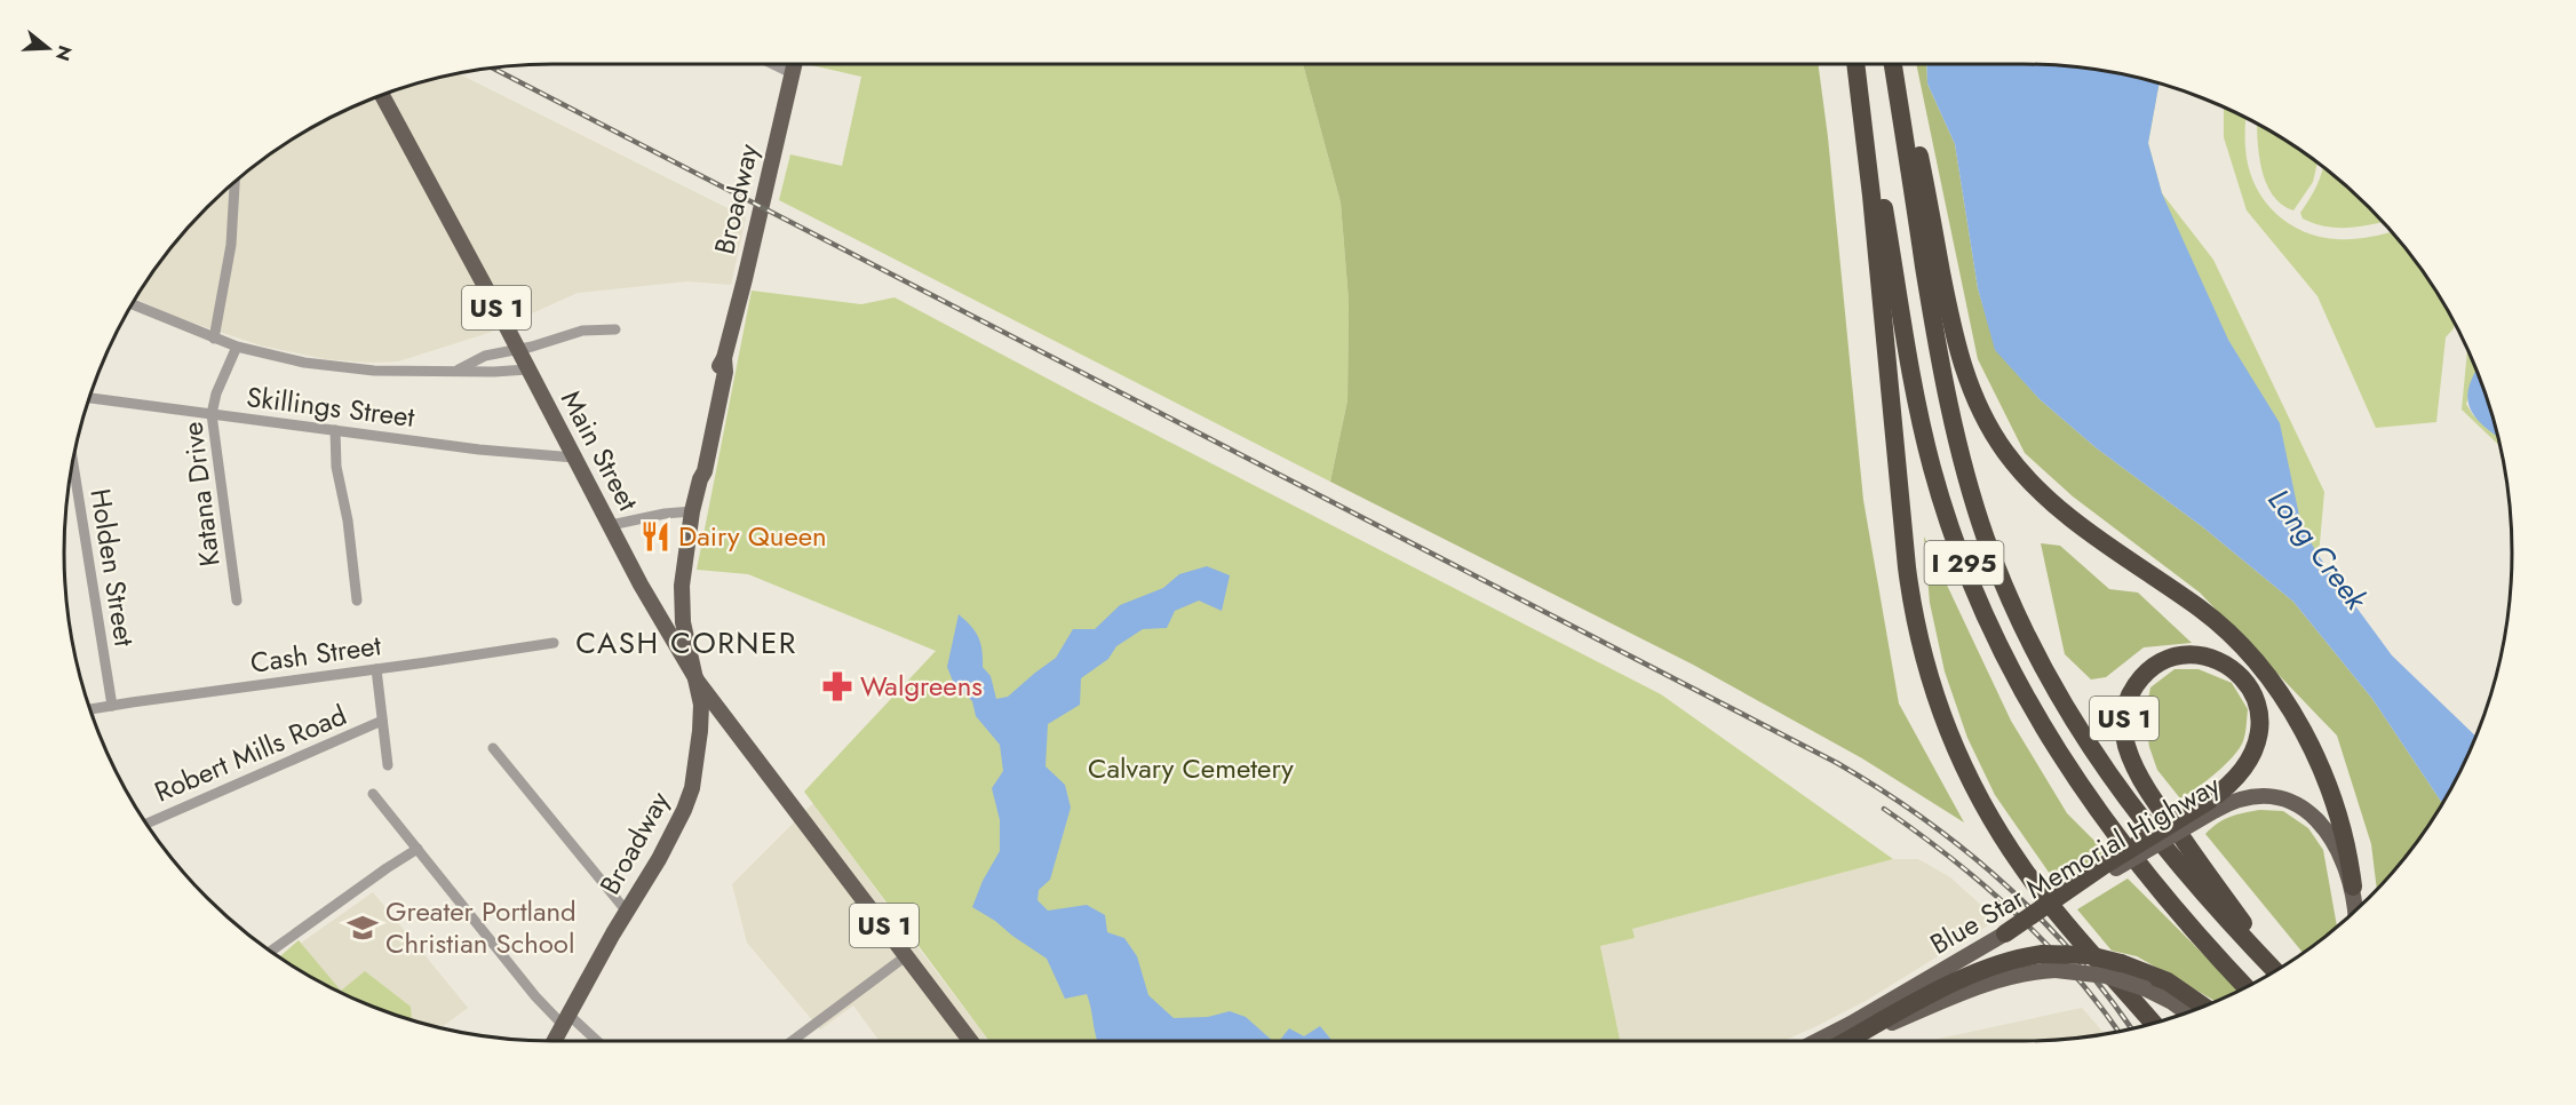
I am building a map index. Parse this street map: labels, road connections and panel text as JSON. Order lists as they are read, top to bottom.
{
  "streets": {
    "highway": ["US 1", "I 295"],
    "main road": ["Broadway", "Main Street", "Blue Star Memorial Highway"],
    "street": [
      "Skillings Street",
      "Katana Drive",
      "Holden Street",
      "Cash Street",
      "Robert Mills Road"
    ]
  },
  "crossings": [
    ["Broadway", "Main Street"],
    ["US 1", "Blue Star Memorial Highway"],
    ["Skillings Street", "Main Street"],
    ["Skillings Street", "Katana Drive"],
    ["Holden Street", "Cash Street"]
  ],
  "districts": ["CASH CORNER"],
  "water": ["Long Creek"],
  "parks": ["Calvary Cemetery"],
  "places": {
    "restaurant": ["Dairy Queen"],
    "pharmacy": ["Walgreens"],
    "school or university": ["Greater Portland Christian School"]
  },
  "north": "right"
}
